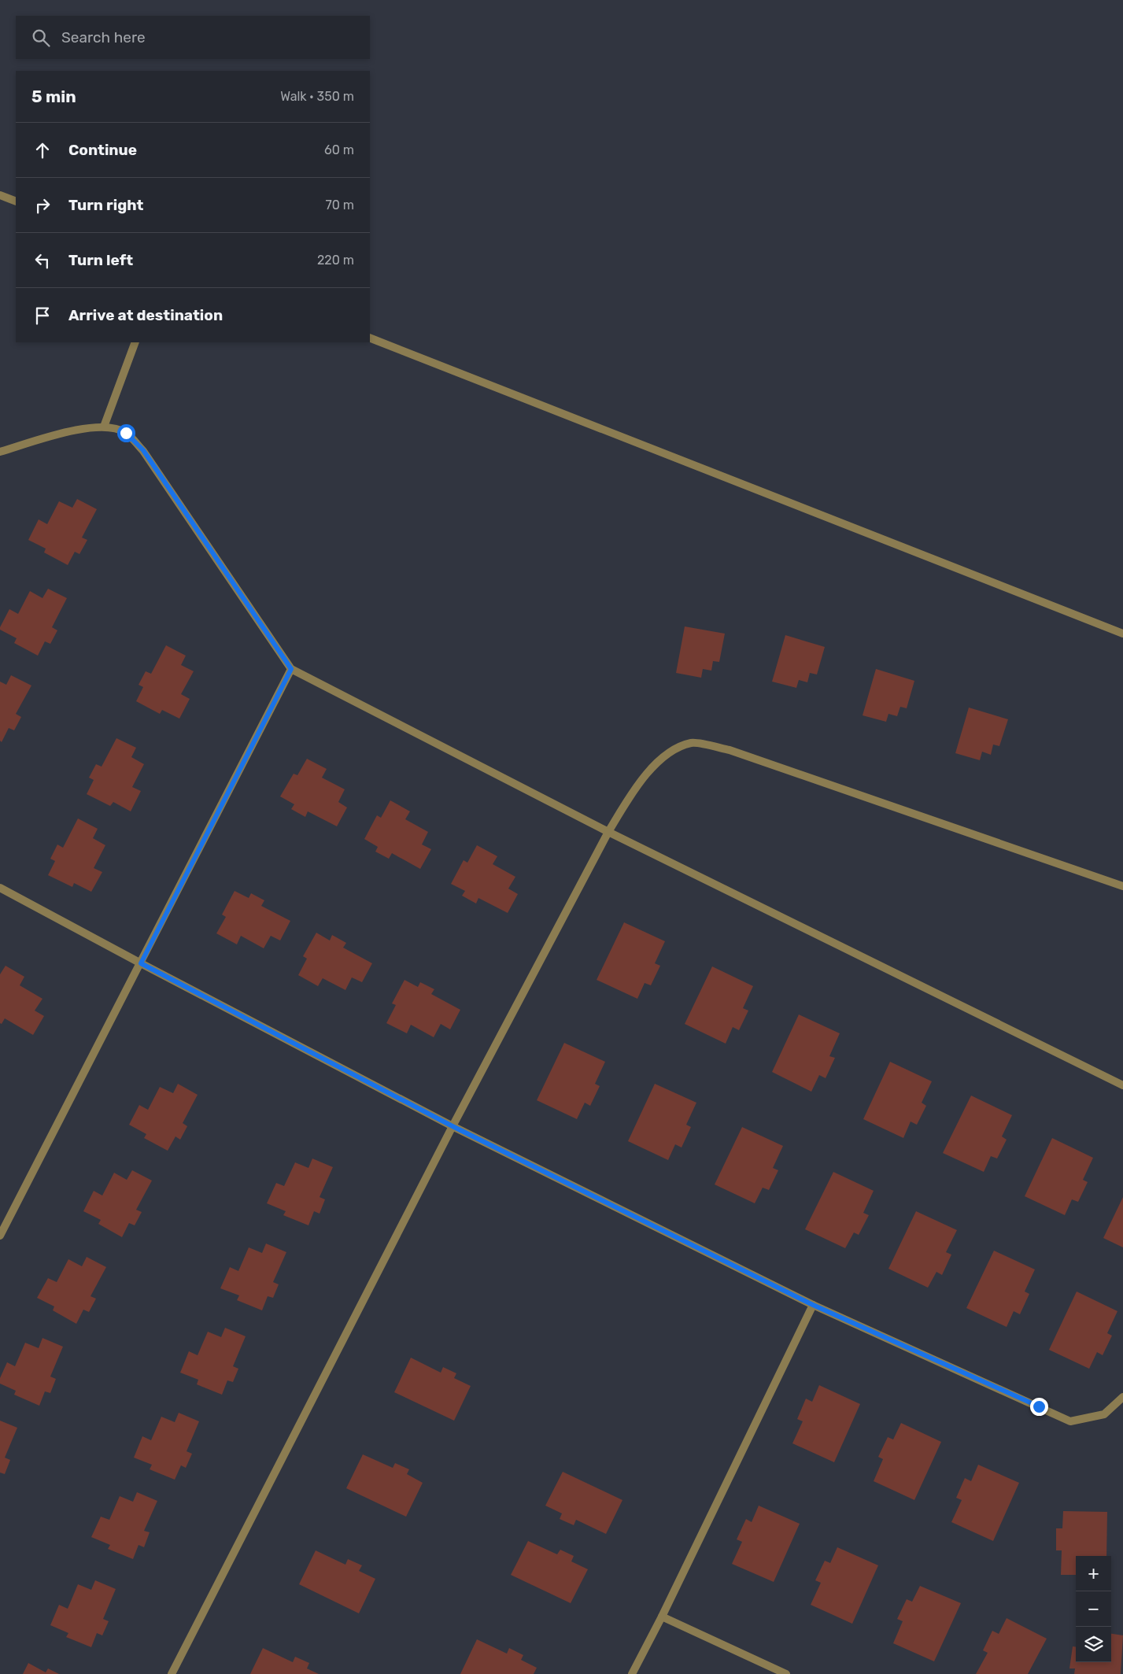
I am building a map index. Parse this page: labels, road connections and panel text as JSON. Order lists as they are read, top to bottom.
{
  "page": {
    "search": "Search here",
    "heading": ["5 min", "Walk · 350 m"],
    "list": [
      ["Continue", "60 m"],
      ["Turn right", "70 m"],
      ["Turn left", "220 m"],
      "Arrive at destination"
    ],
    "map_buttons": ["+", "−"]
  }
}
